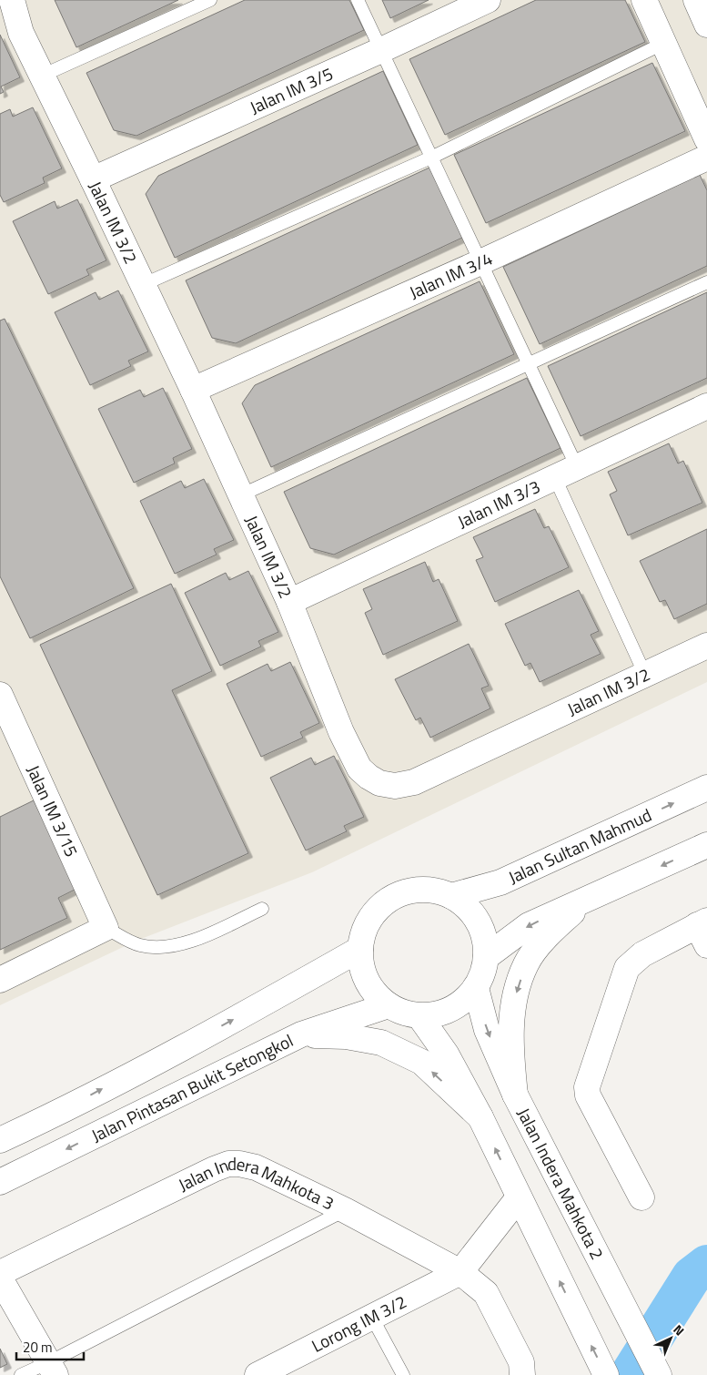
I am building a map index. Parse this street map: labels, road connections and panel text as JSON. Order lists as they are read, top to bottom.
{
  "streets": {
    "street": [
      "Jalan IM 3/5",
      "Jalan IM 3/2",
      "Jalan IM 3/4",
      "Jalan IM 3/3",
      "Jalan IM 3/15",
      "Jalan Sultan Mahmud",
      "Jalan Pintasan Bukit Setongkol",
      "Jalan Indera Mahkota 2",
      "Jalan Indera Mahkota 3",
      "Lorong IM 3/2"
    ]
  },
  "crossings": [
    ["Jalan IM 3/5", "Jalan IM 3/2"],
    ["Jalan IM 3/2", "Jalan IM 3/4"],
    ["Jalan IM 3/2", "Jalan IM 3/3"],
    ["Jalan Sultan Mahmud", "Jalan Pintasan Bukit Setongkol"],
    ["Jalan Sultan Mahmud", "Jalan Indera Mahkota 2"],
    ["Jalan Pintasan Bukit Setongkol", "Jalan Indera Mahkota 2"],
    ["Jalan Indera Mahkota 3", "Lorong IM 3/2"]
  ],
  "scale_bar": "20 m",
  "north": "top right"
}
